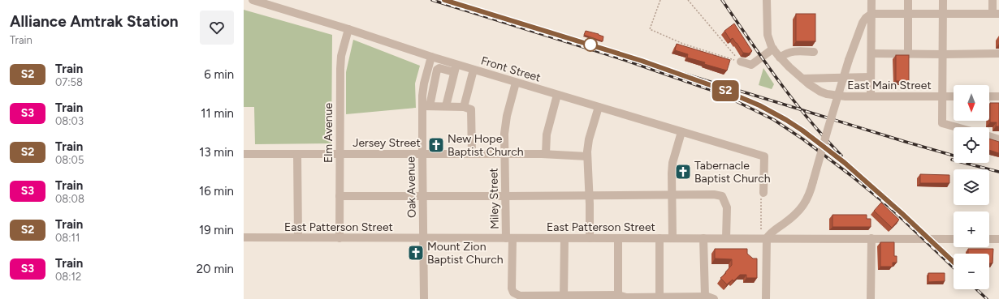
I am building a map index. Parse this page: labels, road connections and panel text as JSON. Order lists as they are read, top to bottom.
{
  "streets": {
    "street": [
      "Front Street",
      "East Main Street",
      "Elm Avenue",
      "Jersey Street",
      "Oak Avenue",
      "Miley Street",
      "East Patterson Street"
    ]
  },
  "crossings": [
    ["Front Street", "Elm Avenue"],
    ["Front Street", "Oak Avenue"],
    ["Front Street", "Miley Street"],
    ["Elm Avenue", "Jersey Street"],
    ["Elm Avenue", "East Patterson Street"],
    ["Jersey Street", "Oak Avenue"],
    ["Jersey Street", "Miley Street"],
    ["Oak Avenue", "East Patterson Street"],
    ["Miley Street", "East Patterson Street"]
  ],
  "places": {
    "church": ["New Hope Baptist Church", "Tabernacle Baptist Church", "Mount Zion Baptist Church"]
  },
  "north": "bottom",
  "page": {
    "heading": ["Alliance Amtrak Station", "Train"],
    "on_map": "S2",
    "list": [
      {
        "mark": "S2",
        "name": "Train",
        "note": "07:58",
        "value": "6 min"
      },
      {
        "mark": "S3",
        "name": "Train",
        "note": "08:03",
        "value": "11 min"
      },
      {
        "mark": "S2",
        "name": "Train",
        "note": "08:05",
        "value": "13 min"
      },
      {
        "mark": "S3",
        "name": "Train",
        "note": "08:08",
        "value": "16 min"
      },
      {
        "mark": "S2",
        "name": "Train",
        "note": "08:11",
        "value": "19 min"
      },
      {
        "mark": "S3",
        "name": "Train",
        "note": "08:12",
        "value": "20 min"
      }
    ],
    "map_buttons": ["+", "−"]
  }
}
